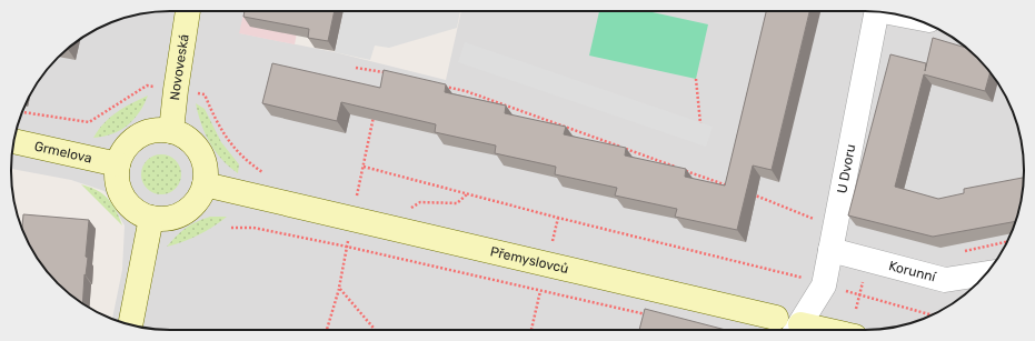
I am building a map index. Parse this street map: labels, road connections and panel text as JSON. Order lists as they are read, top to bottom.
{
  "streets": {
    "street": [
      "Novoveská",
      "Grmelova",
      "U Dvoru",
      "Přemyslovců",
      "Korunní"
    ]
  },
  "crossings": [
    ["Novoveská", "Grmelova"],
    ["Novoveská", "Přemyslovců"],
    ["Grmelova", "Přemyslovců"],
    ["U Dvoru", "Přemyslovců"],
    ["U Dvoru", "Korunní"]
  ]
}
